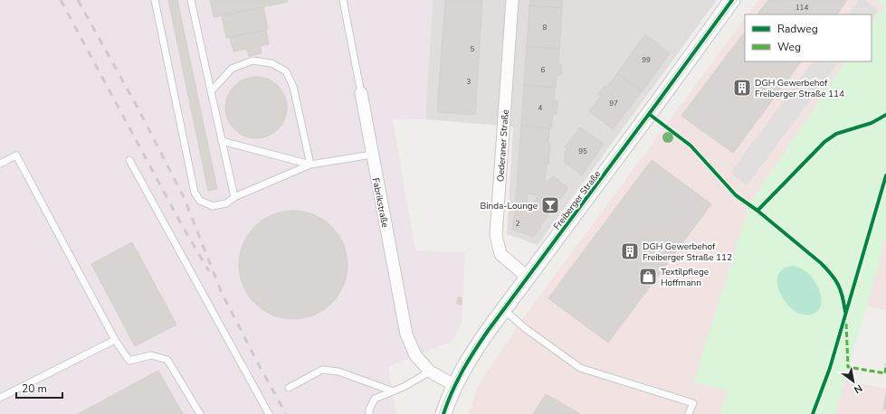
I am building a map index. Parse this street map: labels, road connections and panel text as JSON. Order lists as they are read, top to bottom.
{
  "streets": {
    "street": ["Oederaner Straße", "Freiberger Straße", "Fabrikstraße"]
  },
  "crossings": [
    ["Oederaner Straße", "Freiberger Straße"],
    ["Freiberger Straße", "Fabrikstraße"]
  ],
  "places": {
    "building": ["DGH Gewerbehof Freiberger Straße 114", "DGH Gewerbehof Freiberger Straße 112"],
    "bar": ["Binda-Lounge"],
    "shop": ["Textilpflege Hoffmann"]
  },
  "house_numbers": [
    "114",
    "8",
    "5",
    "99",
    "6",
    "3",
    "97",
    "4",
    "95",
    "2"
  ],
  "legend": ["Radweg", "Weg"],
  "scale_bar": "20 m",
  "north": "bottom right"
}
